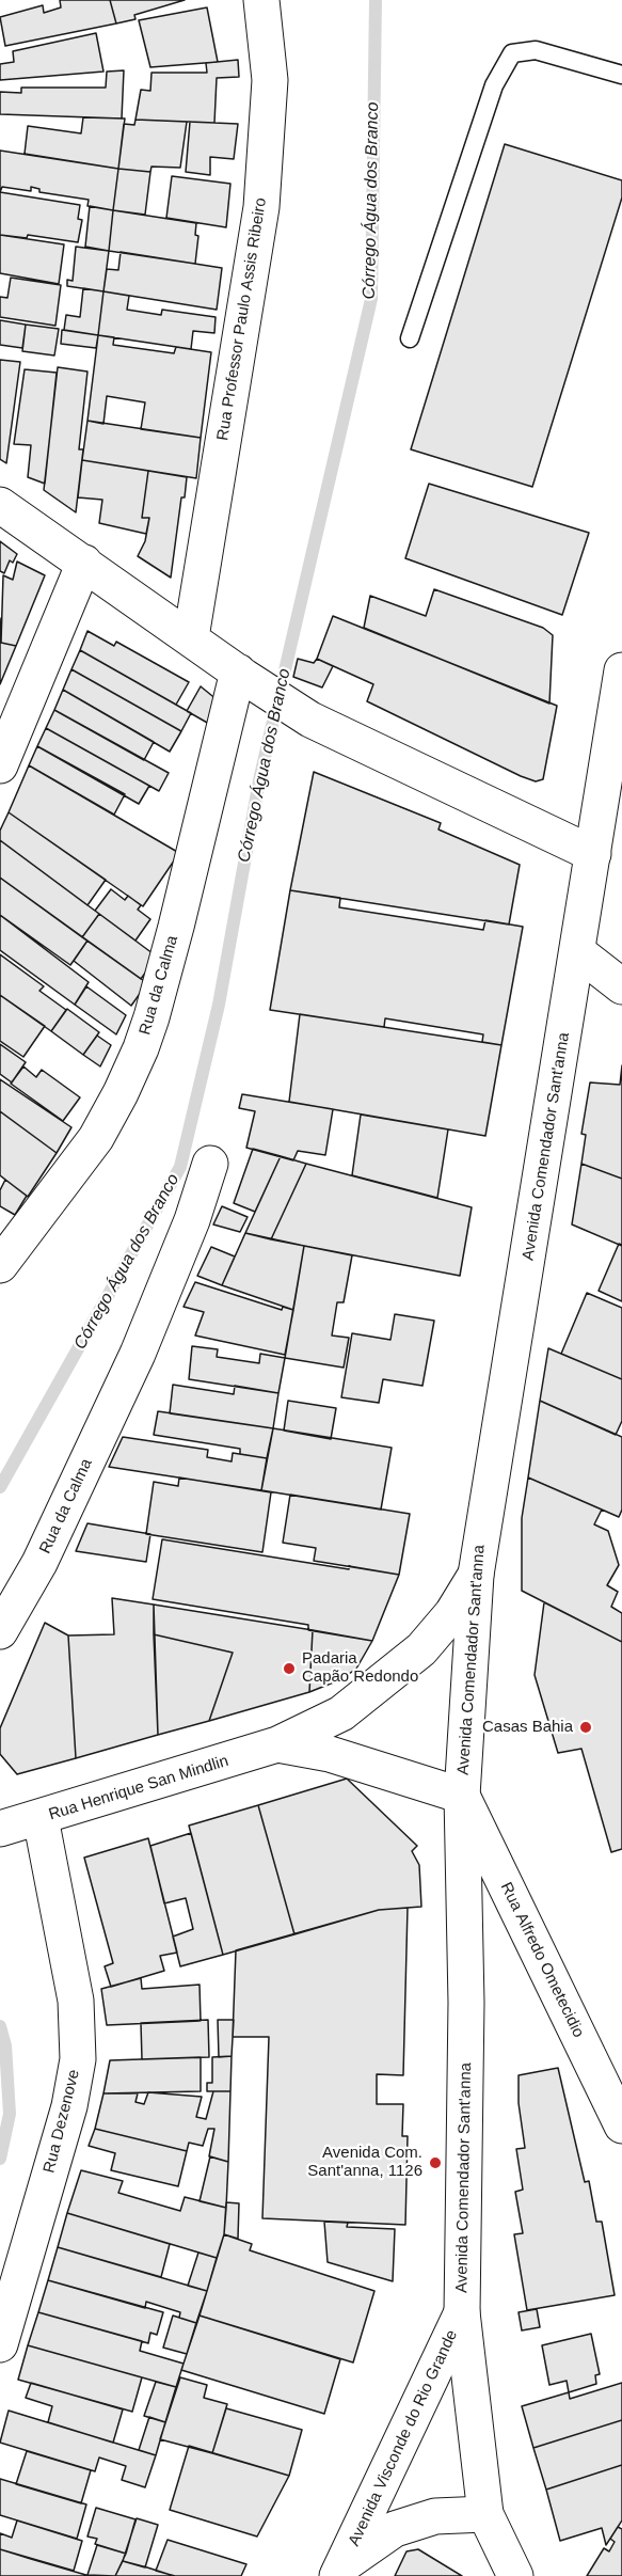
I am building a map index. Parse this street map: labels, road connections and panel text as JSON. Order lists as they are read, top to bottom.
{
  "streets": {
    "street": [
      "Rua Professor Paulo Assis Ribeiro",
      "Rua da Calma",
      "Avenida Comendador Sant'anna",
      "Rua Henrique San Mindlin",
      "Rua Alfredo Ometecidio",
      "Rua Dezenove",
      "Avenida Visconde do Rio Grande"
    ]
  },
  "crossings": [
    ["Avenida Comendador Sant'anna", "Rua Henrique San Mindlin"],
    ["Avenida Comendador Sant'anna", "Rua Alfredo Ometecidio"],
    ["Avenida Comendador Sant'anna", "Avenida Visconde do Rio Grande"],
    ["Rua Henrique San Mindlin", "Rua Dezenove"]
  ],
  "water": ["Córrego Água dos Branco"],
  "places": ["Padaria Capão Redondo", "Casas Bahia", "Avenida Com. Sant'anna, 1126"]
}
